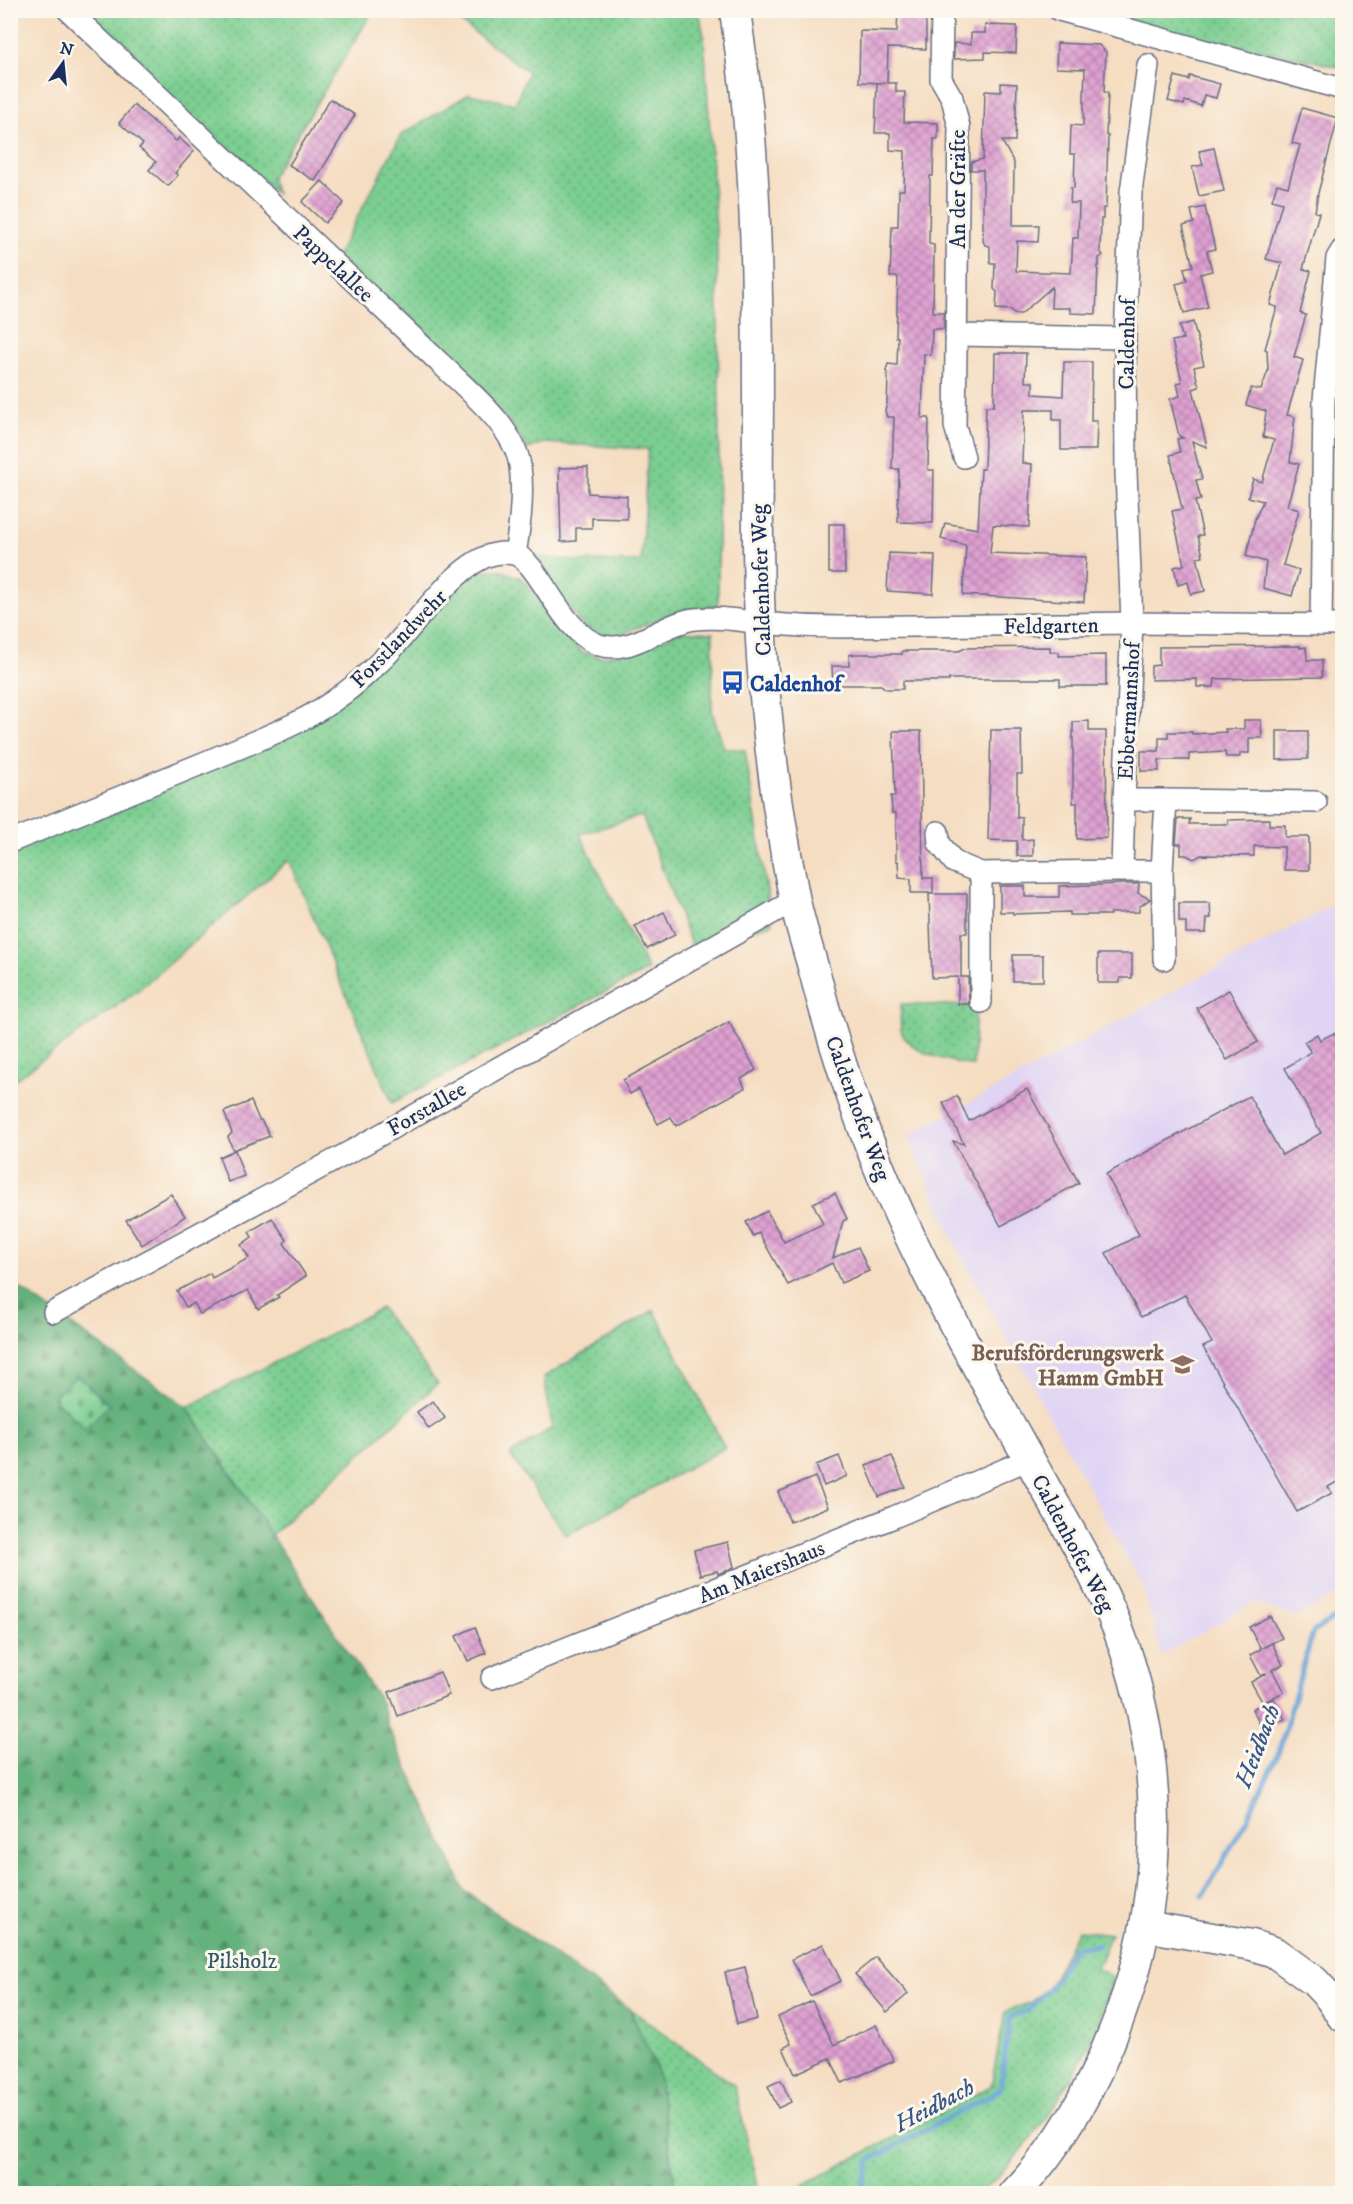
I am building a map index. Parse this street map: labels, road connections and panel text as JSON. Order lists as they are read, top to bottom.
{
  "streets": {
    "main road": ["Caldenhofer Weg"],
    "street": [
      "An der Gräfte",
      "Pappelallee",
      "Caldenhof",
      "Feldgarten",
      "Forstlandwehr",
      "Ebbermannshof",
      "Forstallee",
      "Am Maiershaus"
    ]
  },
  "crossings": [
    ["Pappelallee", "Forstlandwehr"],
    ["Caldenhof", "Feldgarten"],
    ["Caldenhof", "Ebbermannshof"],
    ["Caldenhofer Weg", "Feldgarten"],
    ["Caldenhofer Weg", "Forstallee"],
    ["Caldenhofer Weg", "Am Maiershaus"],
    ["Feldgarten", "Ebbermannshof"]
  ],
  "water": ["Heidbach"],
  "parks": ["Pilsholz"],
  "places": {
    "bus stop": ["Caldenhof"],
    "school or university": ["Berufsförderungswerk Hamm GmbH"]
  },
  "north": "top"
}
